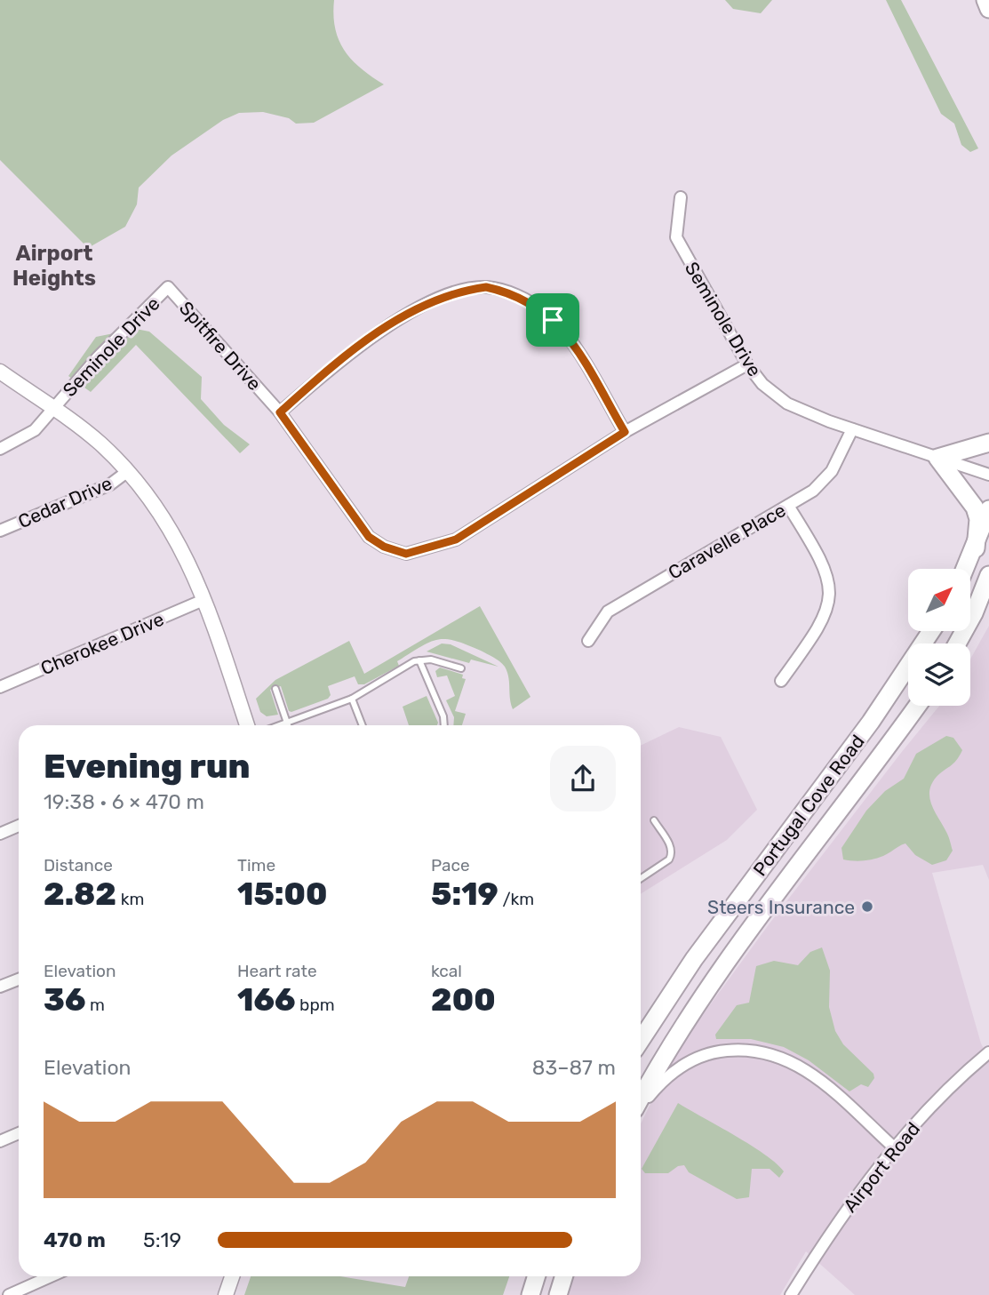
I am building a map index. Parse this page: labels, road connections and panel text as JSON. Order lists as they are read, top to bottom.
{
  "streets": {
    "main road": ["Portugal Cove Road"],
    "street": [
      "Seminole Drive",
      "Spitfire Drive",
      "Cedar Drive",
      "Caravelle Place",
      "Cherokee Drive",
      "Airport Road"
    ]
  },
  "crossings": [
    ["Seminole Drive", "Spitfire Drive"],
    ["Seminole Drive", "Caravelle Place"]
  ],
  "districts": ["Airport Heights"],
  "places": ["Steers Insurance"],
  "north": "top right",
  "page": {
    "heading": ["Evening run", "19:38 · 6 × 470 m"],
    "stats": [
      ["Distance", "2.82 km"],
      ["Time", "15:00"],
      ["Pace", "5:19 /km"],
      ["Elevation", "36 m"],
      ["Heart rate", "166 bpm"],
      ["kcal", "200"]
    ],
    "chart": ["Elevation", "83–87 m"],
    "list": [
      {
        "name": "470 m",
        "note": "5:19"
      }
    ]
  }
}
